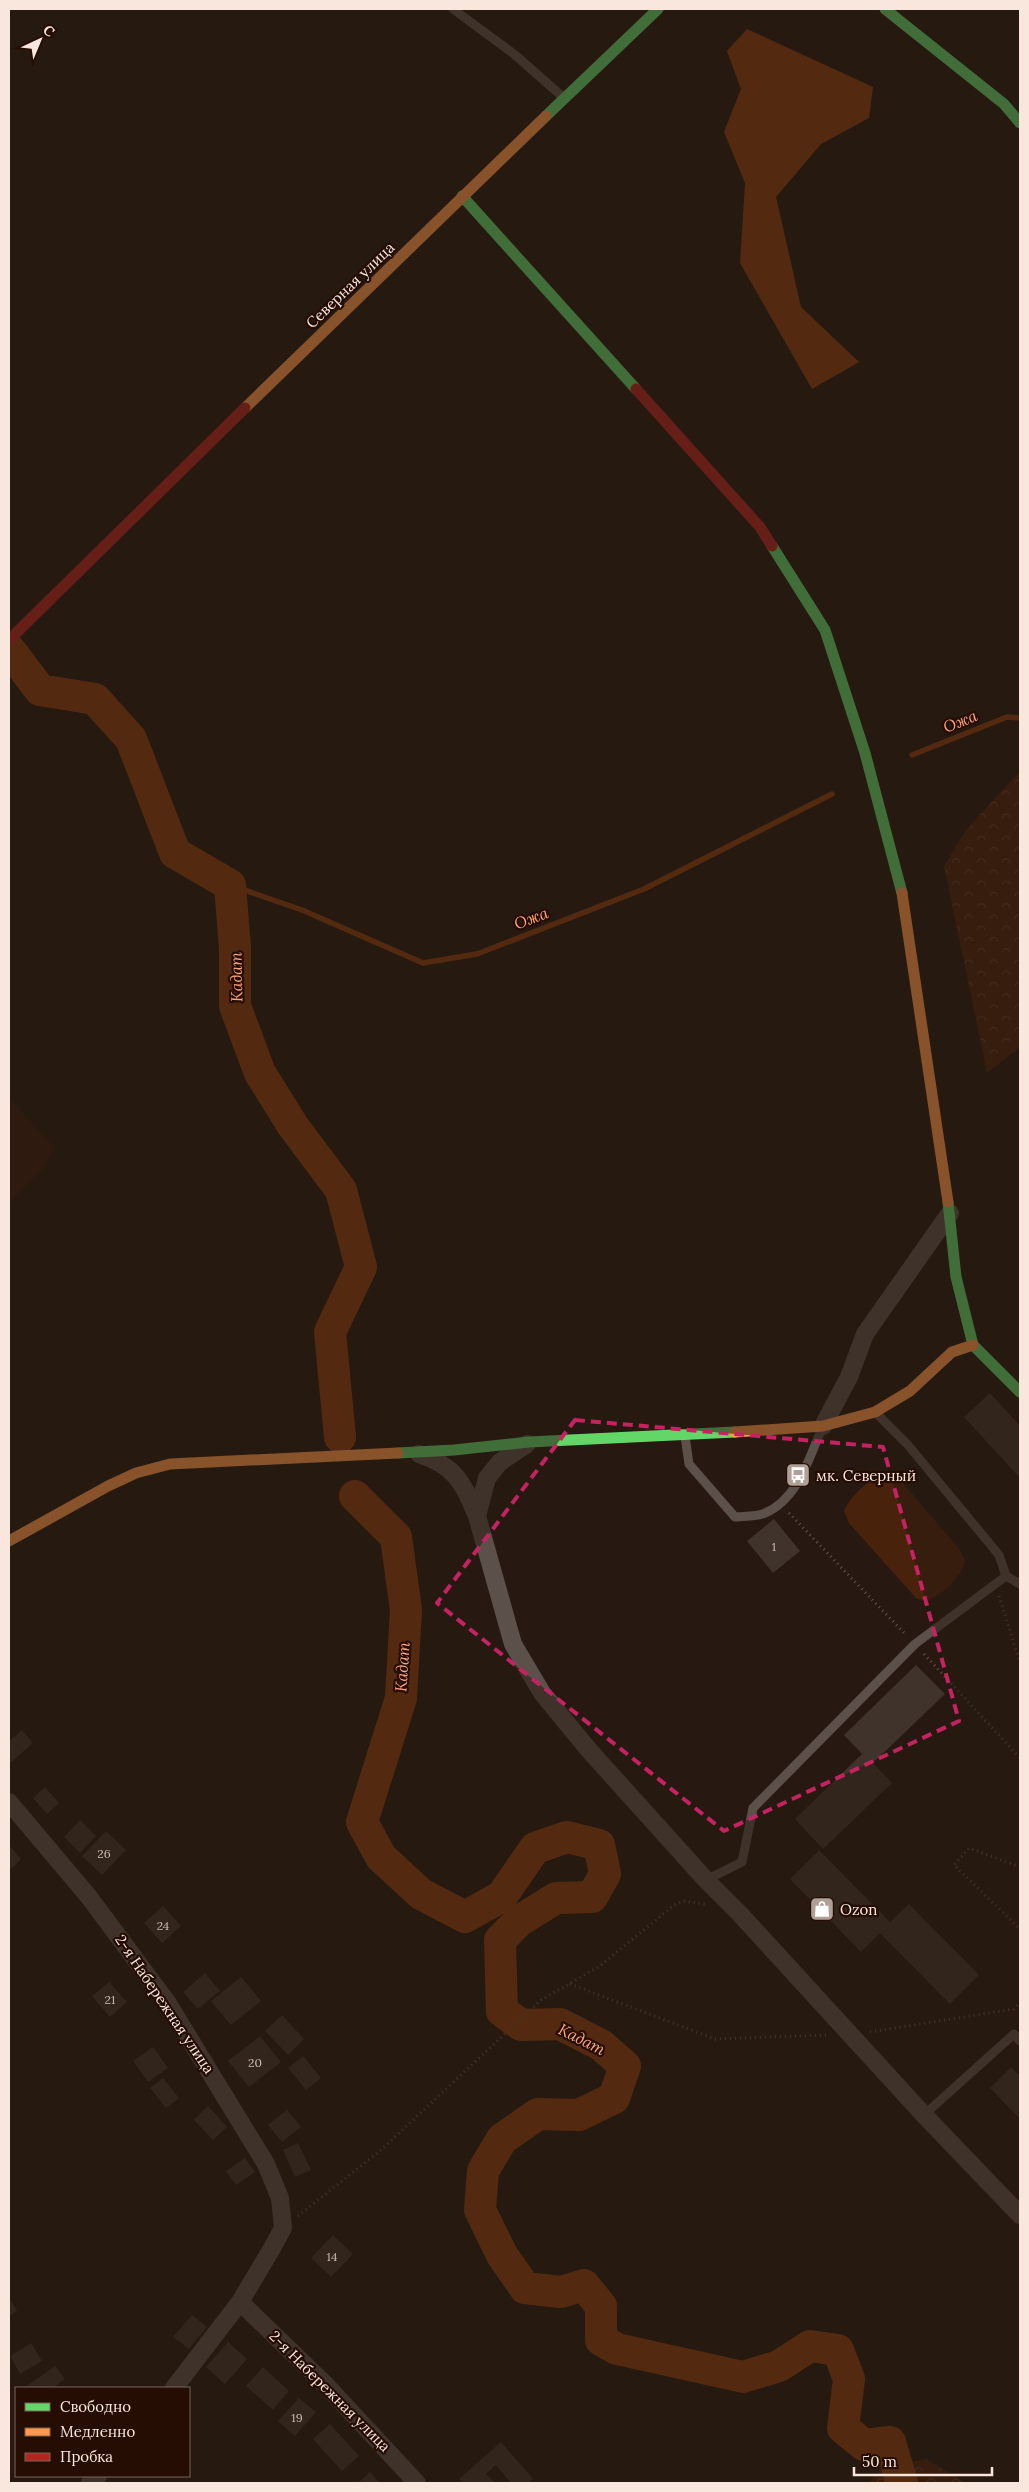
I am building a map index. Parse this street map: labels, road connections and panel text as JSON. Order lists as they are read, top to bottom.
{
  "streets": {
    "street": ["Северная улица", "2-я Набережная улица"]
  },
  "water": ["Ожа", "Кадат"],
  "places": {
    "bus stop": ["мк. Северный"],
    "shop": ["Ozon"]
  },
  "house_numbers": [
    "1",
    "26",
    "24",
    "21",
    "20",
    "14",
    "19"
  ],
  "legend": ["Свободно", "Медленно", "Пробка"],
  "scale_bar": "50 m",
  "north": "top right"
}
